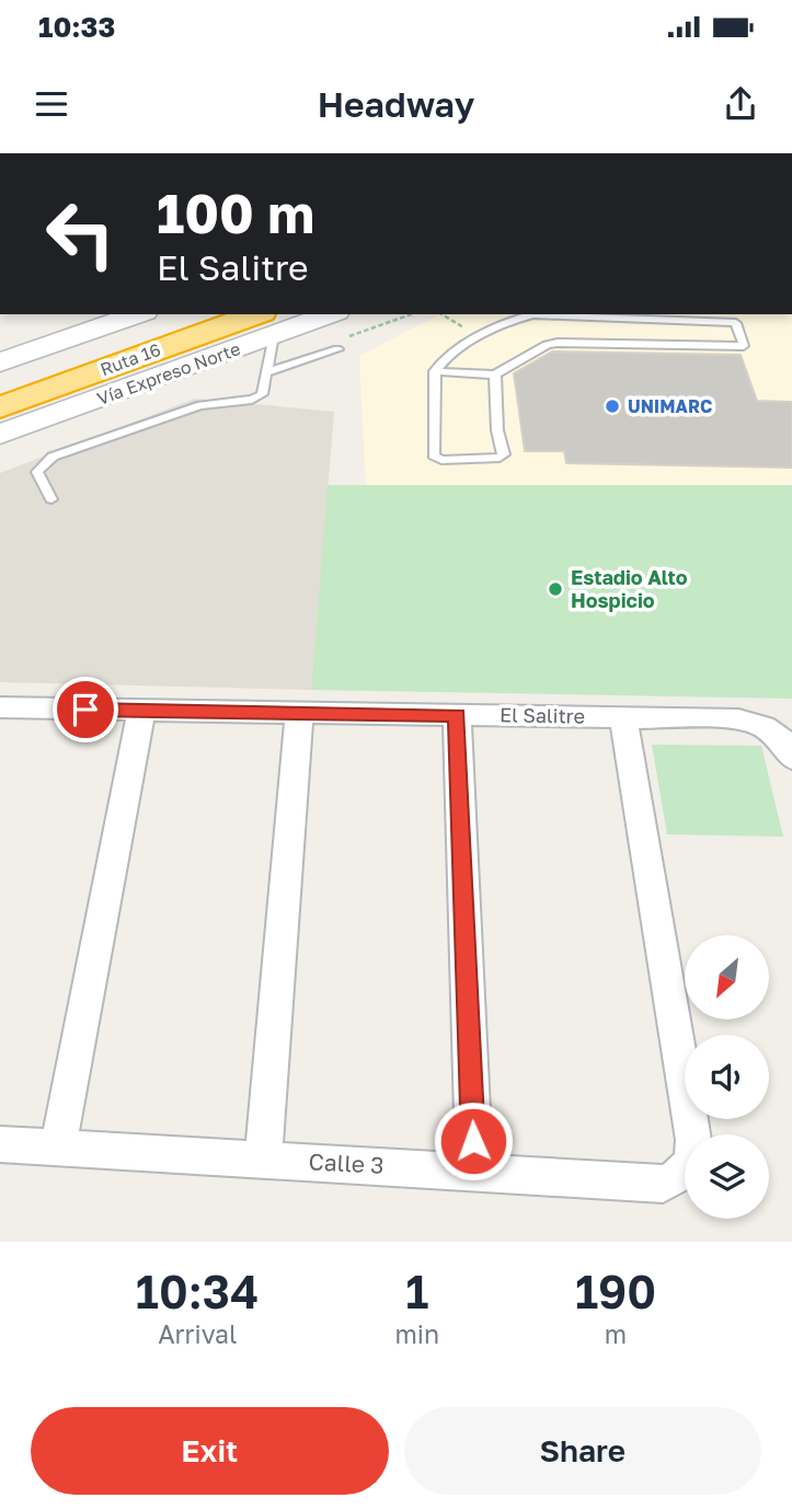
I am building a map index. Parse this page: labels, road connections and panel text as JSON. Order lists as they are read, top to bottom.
{
  "streets": {
    "highway": ["Ruta 16"],
    "main road": ["Vía Expreso Norte"],
    "street": ["El Salitre", "Calle 3"]
  },
  "crossings": [
    ["Ruta 16", "Vía Expreso Norte"],
    ["El Salitre", "Calle 3"]
  ],
  "places": ["UNIMARC", "Estadio Alto Hospicio"],
  "north": "bottom left",
  "page": {
    "status": "10:33",
    "header": "Headway",
    "turn": ["100 m", "El Salitre"],
    "eta": [
      "10:34",
      "Arrival",
      "1",
      "min",
      "190",
      "m"
    ],
    "buttons": ["Exit", "Share"]
  }
}
